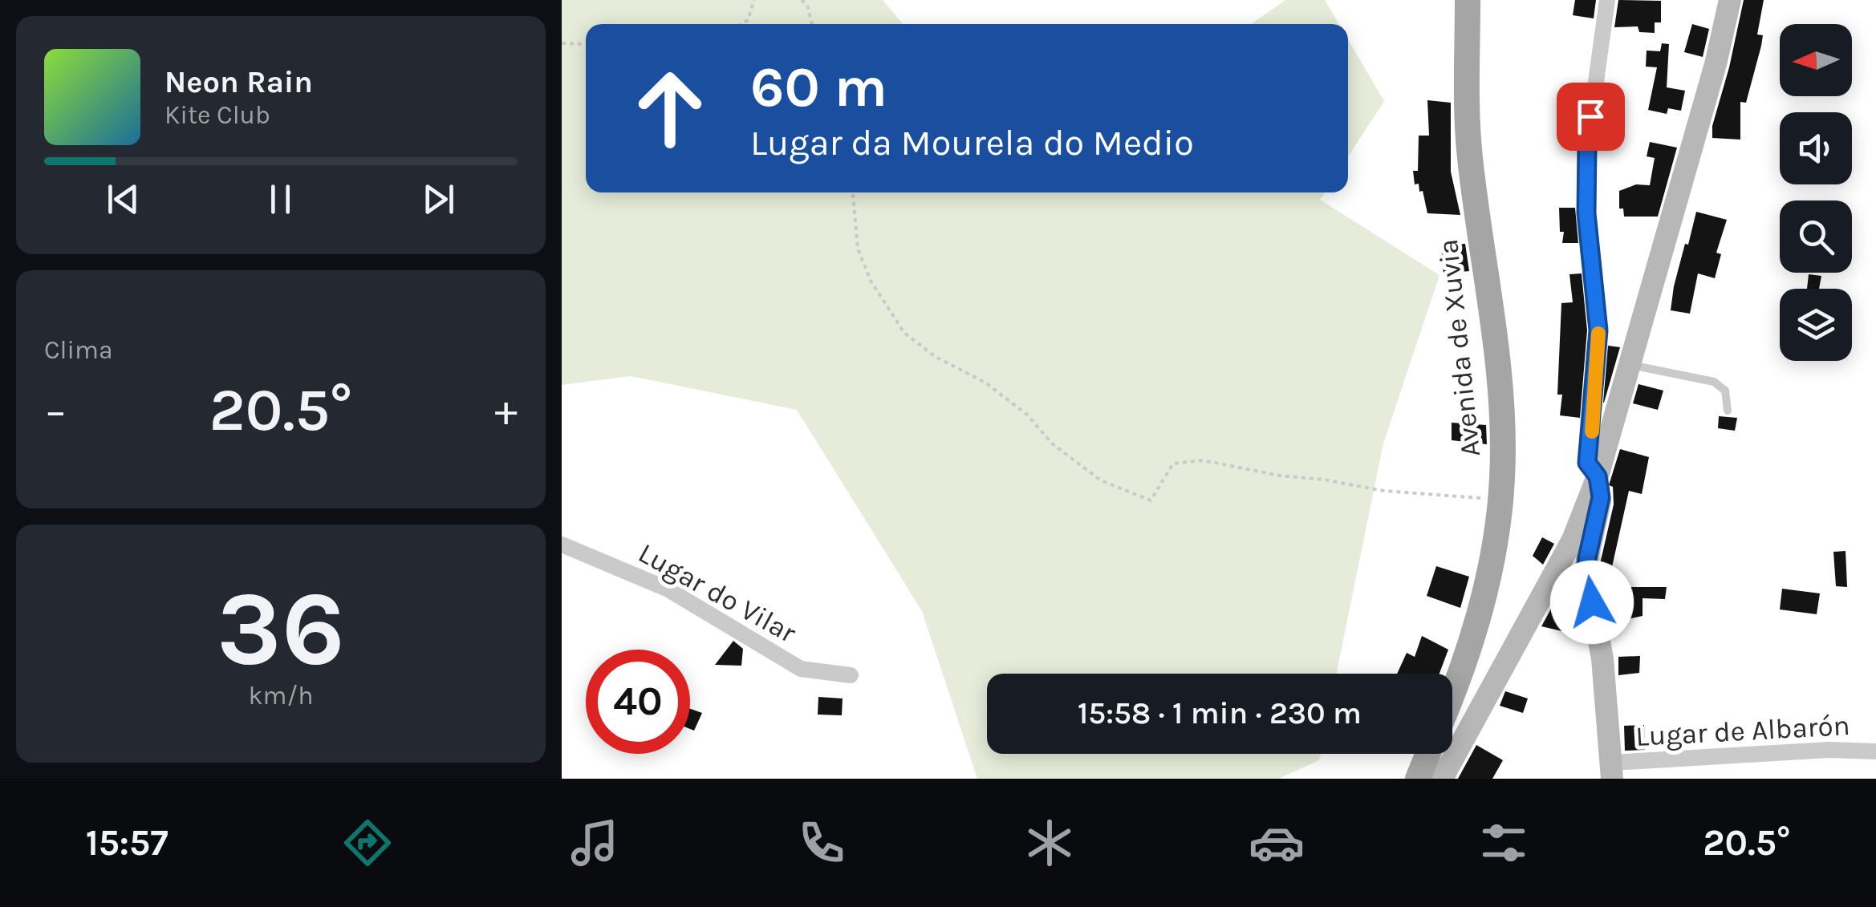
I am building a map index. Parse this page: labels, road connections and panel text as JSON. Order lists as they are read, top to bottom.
{
  "streets": {
    "main road": ["Avenida de Xuvia"],
    "street": ["Lugar do Vilar", "Lugar de Albarón"]
  },
  "north": "left",
  "page": {
    "turn": ["60 m", "Lugar da Mourela do Medio"],
    "song": ["Neon Rain", "Kite Club"],
    "tile": [
      "Clima",
      ["36", "km/h"]
    ],
    "heat": ["−", "20.5°", "+"],
    "limit": "40",
    "trip": "15:58 · 1 min · 230 m",
    "tabs": ["15:57", "20.5°"]
  }
}
